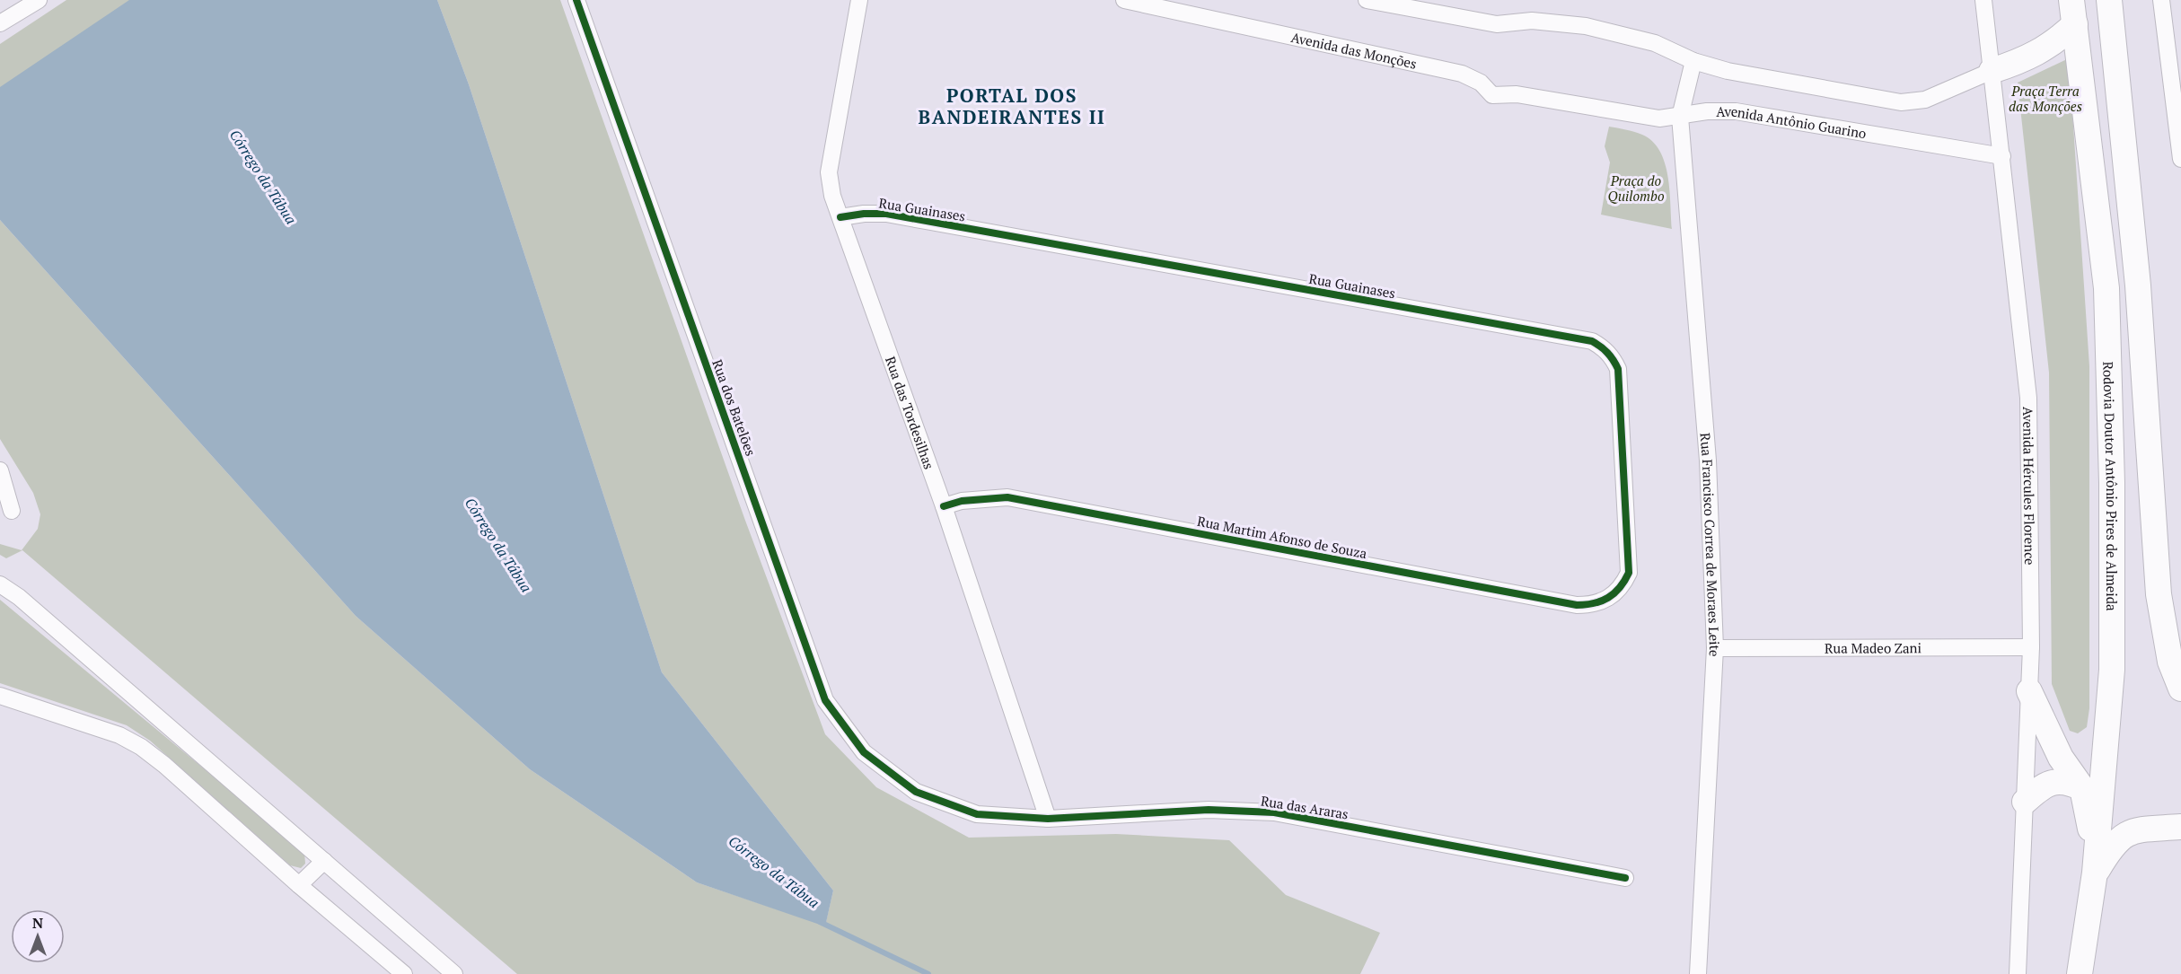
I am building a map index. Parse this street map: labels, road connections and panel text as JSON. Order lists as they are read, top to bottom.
{
  "streets": {
    "main road": ["Rodovia Doutor Antônio Pires de Almeida"],
    "street": [
      "Avenida das Monções",
      "Avenida Antônio Guarino",
      "Rua Guainases",
      "Rua dos Batelões",
      "Rua das Tordesilhas",
      "Avenida Hércules Florence",
      "Rua Martim Afonso de Souza",
      "Rua Francisco Correa de Moraes Leite",
      "Rua Madeo Zani",
      "Rua das Araras"
    ]
  },
  "crossings": [
    ["Avenida das Monções", "Avenida Antônio Guarino"],
    ["Avenida Antônio Guarino", "Avenida Hércules Florence"],
    ["Avenida Antônio Guarino", "Rua Francisco Correa de Moraes Leite"],
    ["Rua Guainases", "Rua das Tordesilhas"],
    ["Rua Guainases", "Rua Martim Afonso de Souza"],
    ["Rua dos Batelões", "Rua das Araras"],
    ["Rua das Tordesilhas", "Rua Martim Afonso de Souza"],
    ["Rua das Tordesilhas", "Rua das Araras"],
    ["Avenida Hércules Florence", "Rua Madeo Zani"],
    ["Rua Francisco Correa de Moraes Leite", "Rua Madeo Zani"]
  ],
  "districts": ["PORTAL DOS BANDEIRANTES II"],
  "water": ["Córrego da Tábua"],
  "parks": ["Praça Terra das Monções", "Praça do Quilombo"],
  "north": "top"
}
